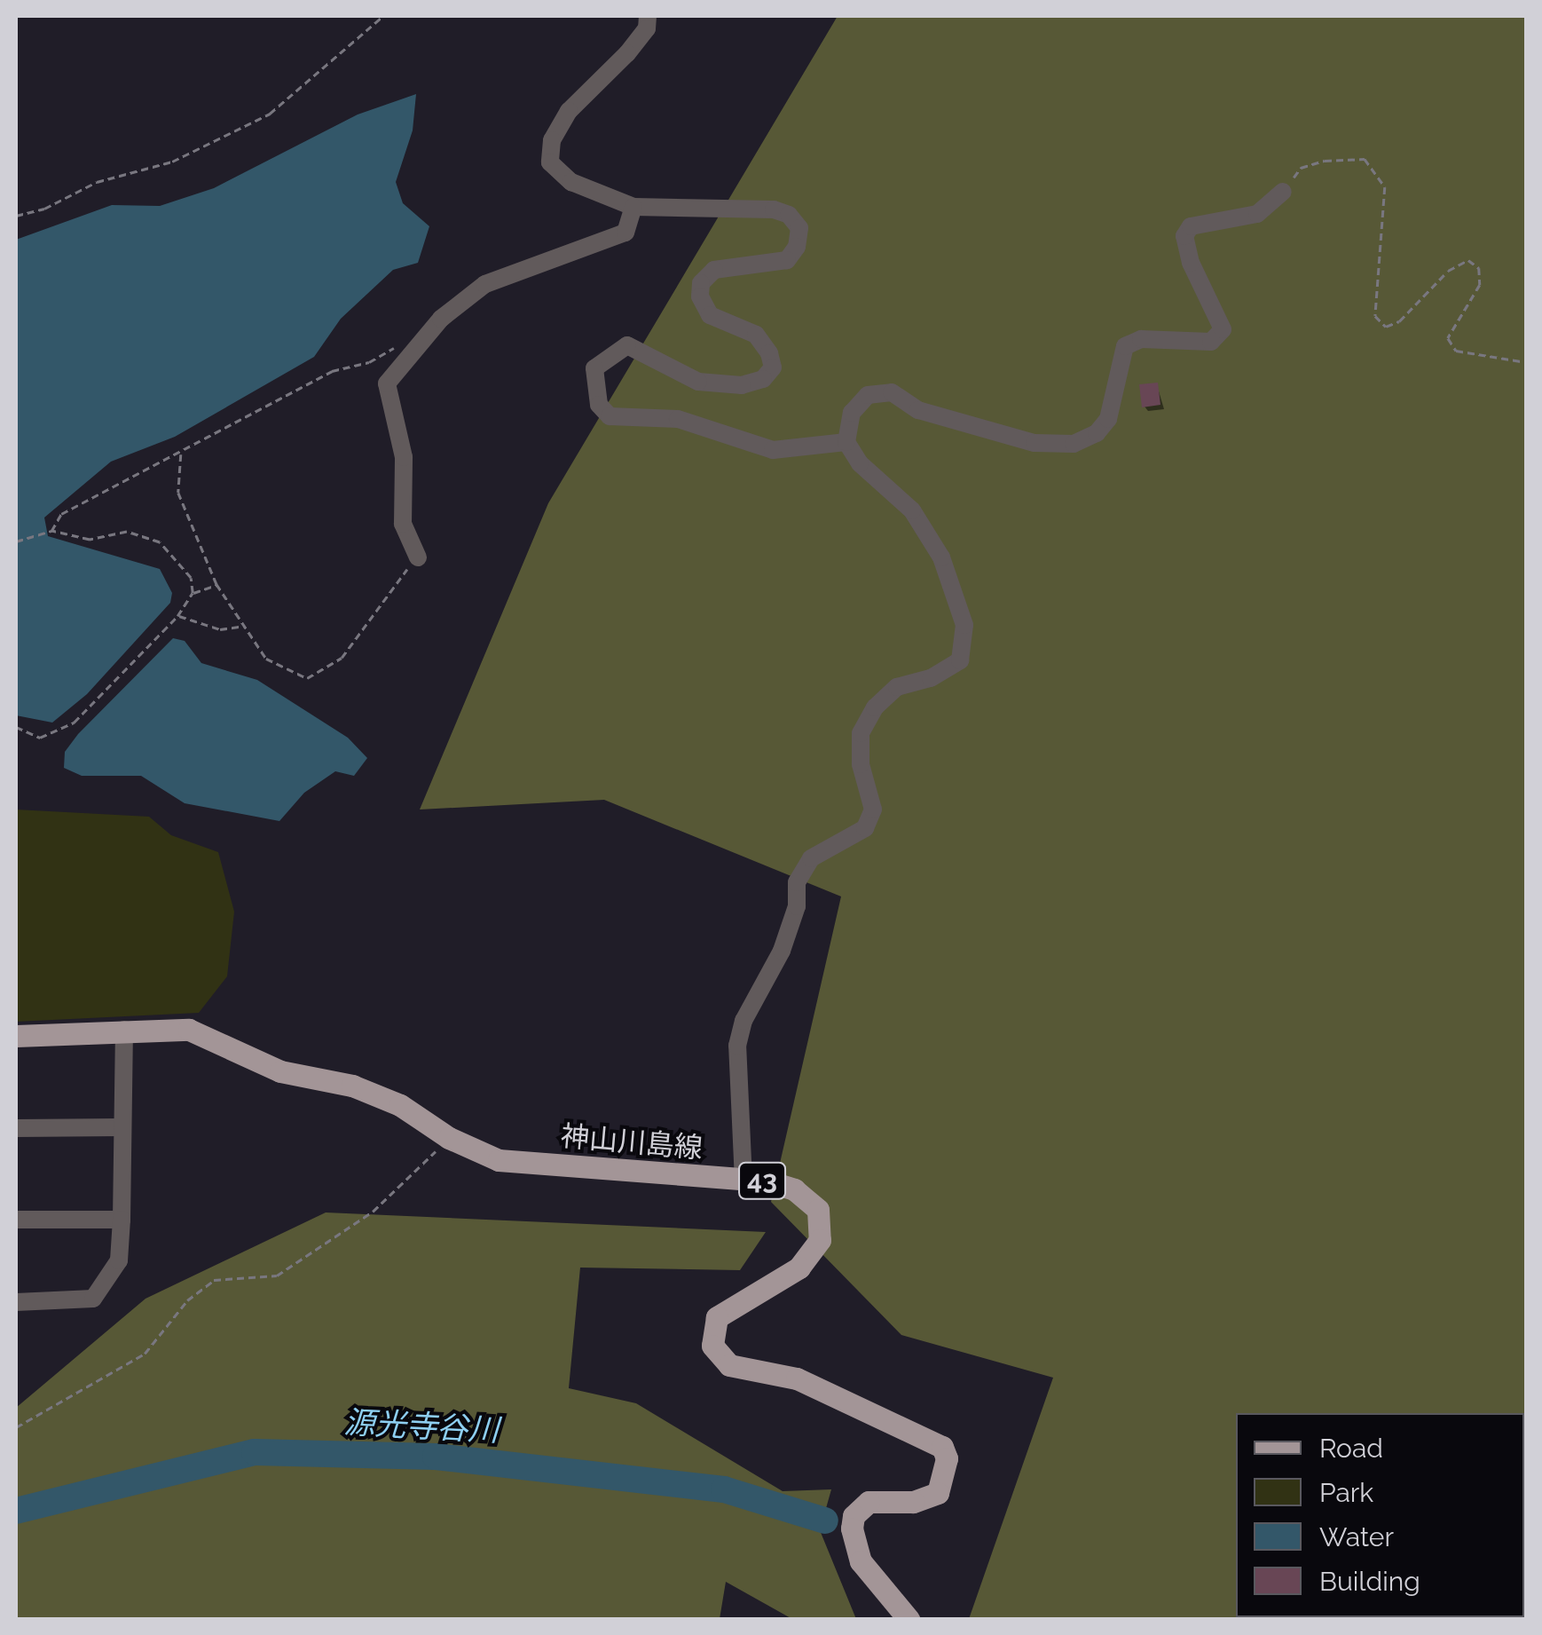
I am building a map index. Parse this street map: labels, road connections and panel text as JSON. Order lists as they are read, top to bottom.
{
  "streets": {
    "main road": ["神山川島線", "43"]
  },
  "water": ["源光寺谷川"],
  "legend": [
    "Road",
    "Park",
    "Water",
    "Building"
  ]
}
